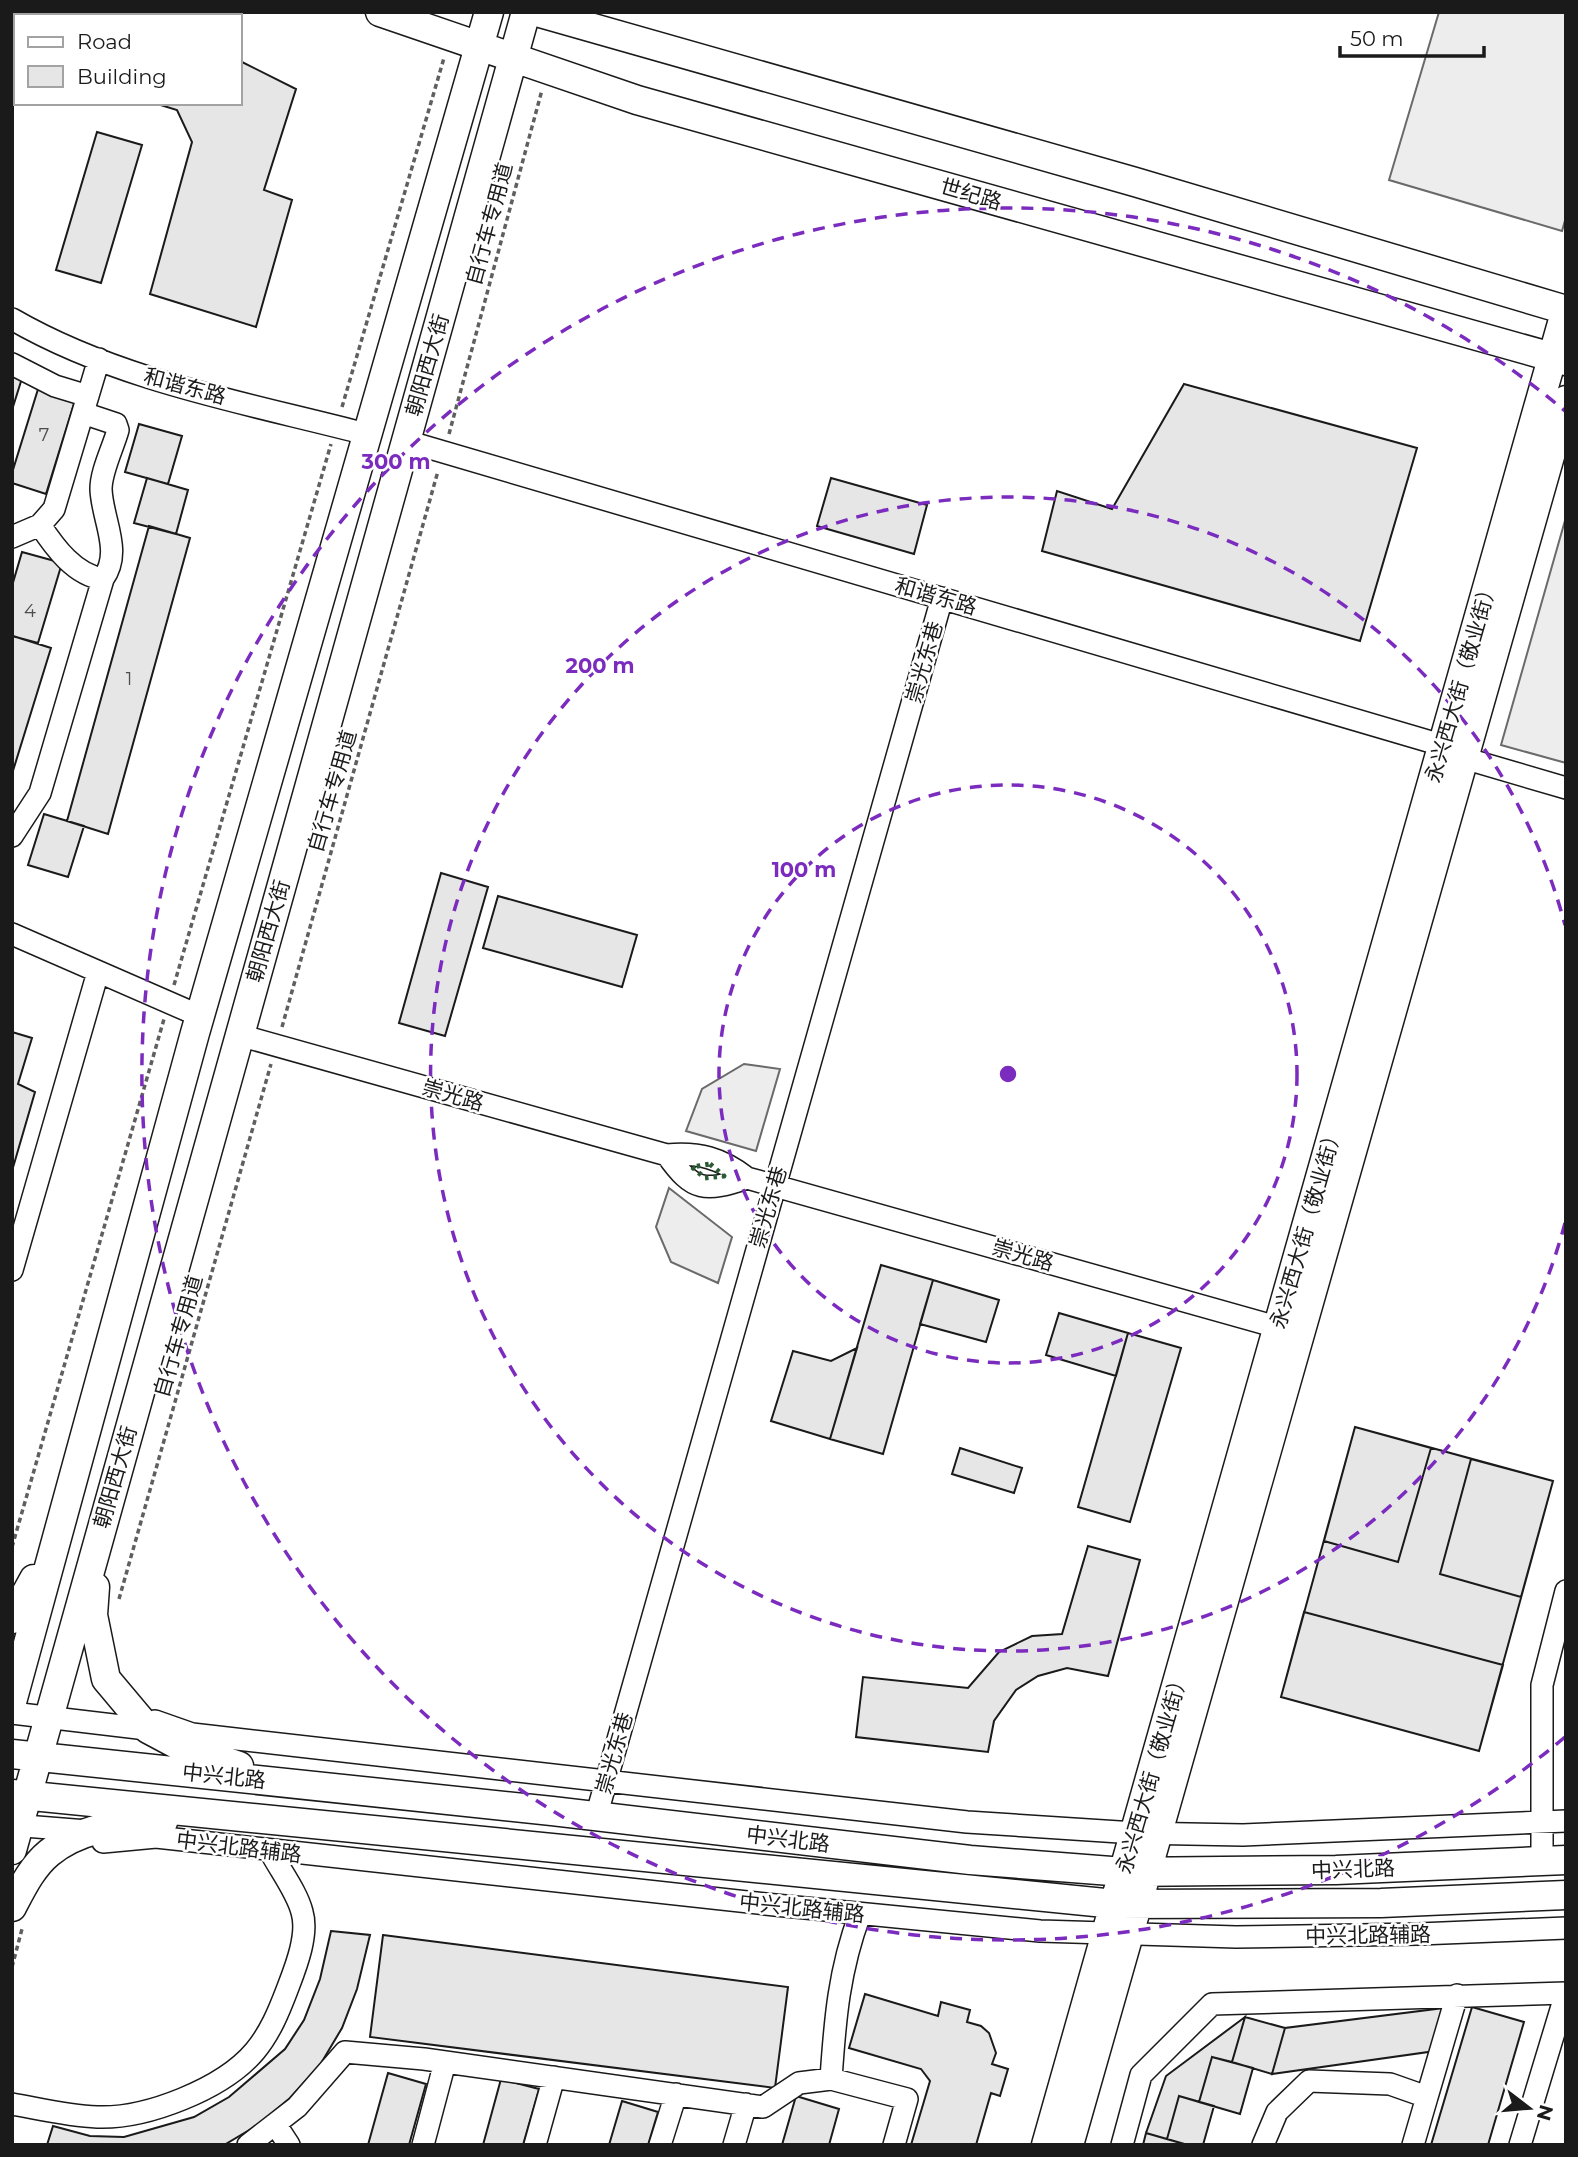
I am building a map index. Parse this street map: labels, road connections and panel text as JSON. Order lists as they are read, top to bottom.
{
  "streets": {
    "main road": [
      "世纪路",
      "朝阳西大街",
      "永兴西大街（敬业街）",
      "中兴北路"
    ],
    "street": [
      "和谐东路",
      "崇光东巷",
      "崇光路",
      "中兴北路辅路"
    ],
    "path": ["自行车专用道"]
  },
  "crossings": [
    ["世纪路", "自行车专用道"],
    ["世纪路", "朝阳西大街"],
    ["世纪路", "永兴西大街（敬业街）"],
    ["自行车专用道", "和谐东路"],
    ["自行车专用道", "崇光路"],
    ["朝阳西大街", "和谐东路"],
    ["朝阳西大街", "崇光路"],
    ["朝阳西大街", "中兴北路"],
    ["和谐东路", "崇光东巷"],
    ["和谐东路", "永兴西大街（敬业街）"],
    ["崇光东巷", "崇光路"],
    ["崇光东巷", "中兴北路"],
    ["永兴西大街（敬业街）", "崇光路"],
    ["永兴西大街（敬业街）", "中兴北路"],
    ["永兴西大街（敬业街）", "中兴北路辅路"]
  ],
  "house_numbers": ["7", "4", "1"],
  "legend": ["Road", "Building"],
  "scale_bar": "50 m",
  "north": "right",
  "rings": ["300 m", "200 m", "100 m"]
}
